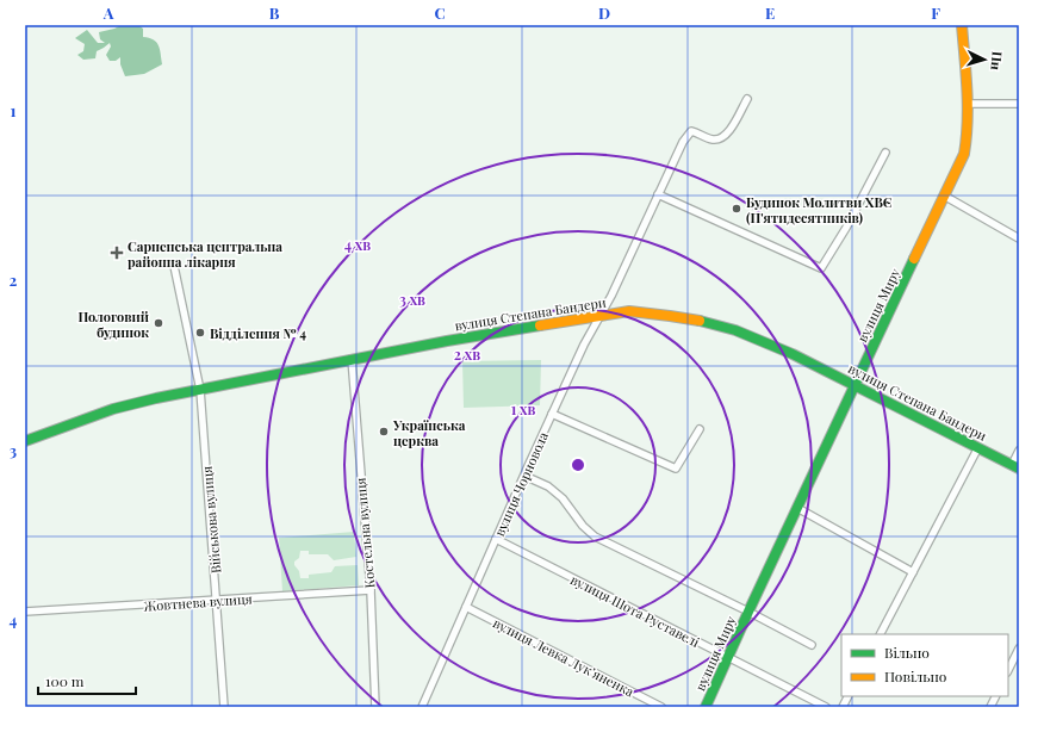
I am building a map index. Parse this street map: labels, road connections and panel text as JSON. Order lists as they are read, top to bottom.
{
  "streets": {
    "main road": ["вулиця Миру", "вулиця Степана Бандери"],
    "street": [
      "вулиця Чорновола",
      "Військова вулиця",
      "Костельна вулиця",
      "Жовтнева вулиця",
      "вулиця Шота Руставелі",
      "вулиця Левка Лукʼяненка"
    ]
  },
  "crossings": [
    ["вулиця Миру", "вулиця Степана Бандери"],
    ["вулиця Миру", "вулиця Чорновола"],
    ["вулиця Миру", "вулиця Шота Руставелі"],
    ["вулиця Степана Бандери", "вулиця Чорновола"],
    ["вулиця Степана Бандери", "Військова вулиця"],
    ["вулиця Степана Бандери", "Костельна вулиця"],
    ["вулиця Чорновола", "вулиця Шота Руставелі"],
    ["вулиця Чорновола", "вулиця Левка Лукʼяненка"],
    ["Військова вулиця", "Жовтнева вулиця"],
    ["Костельна вулиця", "Жовтнева вулиця"]
  ],
  "places": {
    "other": [
      "Будинок Молитви ХВЄ (П'ятидесятників)",
      "Пологовий будинок",
      "Відділення № 4",
      "Українська церква"
    ],
    "health": ["Сарненська центральна районна лікарня"]
  },
  "legend": ["Вільно", "Повільно"],
  "scale_bar": "100 m",
  "north": "right",
  "grid": {
    "columns": [
      "A",
      "B",
      "C",
      "D",
      "E",
      "F"
    ],
    "rows": [
      "1",
      "2",
      "3",
      "4"
    ]
  },
  "rings": [
    "4 хв",
    "3 хв",
    "2 хв",
    "1 хв"
  ]
}
